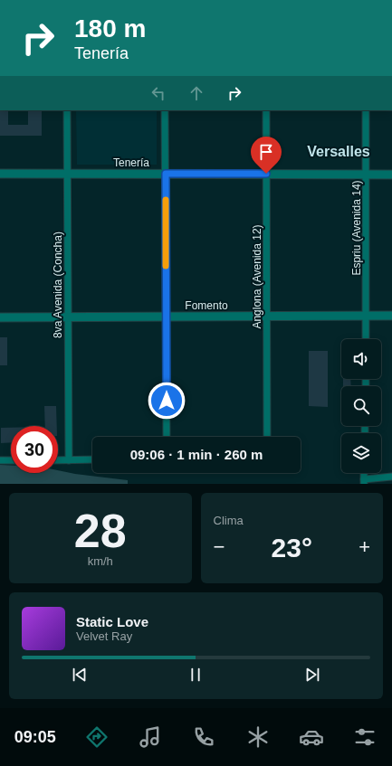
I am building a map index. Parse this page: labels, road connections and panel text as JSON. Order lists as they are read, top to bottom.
{
  "streets": {
    "street": [
      "Tenería",
      "Espriu (Avenida 14)",
      "Anglona (Avenida 12)",
      "8va Avenida (Concha)",
      "Fomento"
    ]
  },
  "crossings": [
    ["Tenería", "Espriu (Avenida 14)"],
    ["Tenería", "Anglona (Avenida 12)"],
    ["Tenería", "8va Avenida (Concha)"],
    ["Espriu (Avenida 14)", "Fomento"],
    ["Anglona (Avenida 12)", "Fomento"],
    ["8va Avenida (Concha)", "Fomento"]
  ],
  "districts": ["Versalles"],
  "page": {
    "turn": ["180 m", "Tenería"],
    "limit": "30",
    "trip": "09:06 · 1 min · 260 m",
    "tile": [
      ["28", "km/h"],
      "Clima"
    ],
    "heat": ["−", "23°", "+"],
    "song": ["Static Love", "Velvet Ray"],
    "tabs": "09:05"
  }
}
